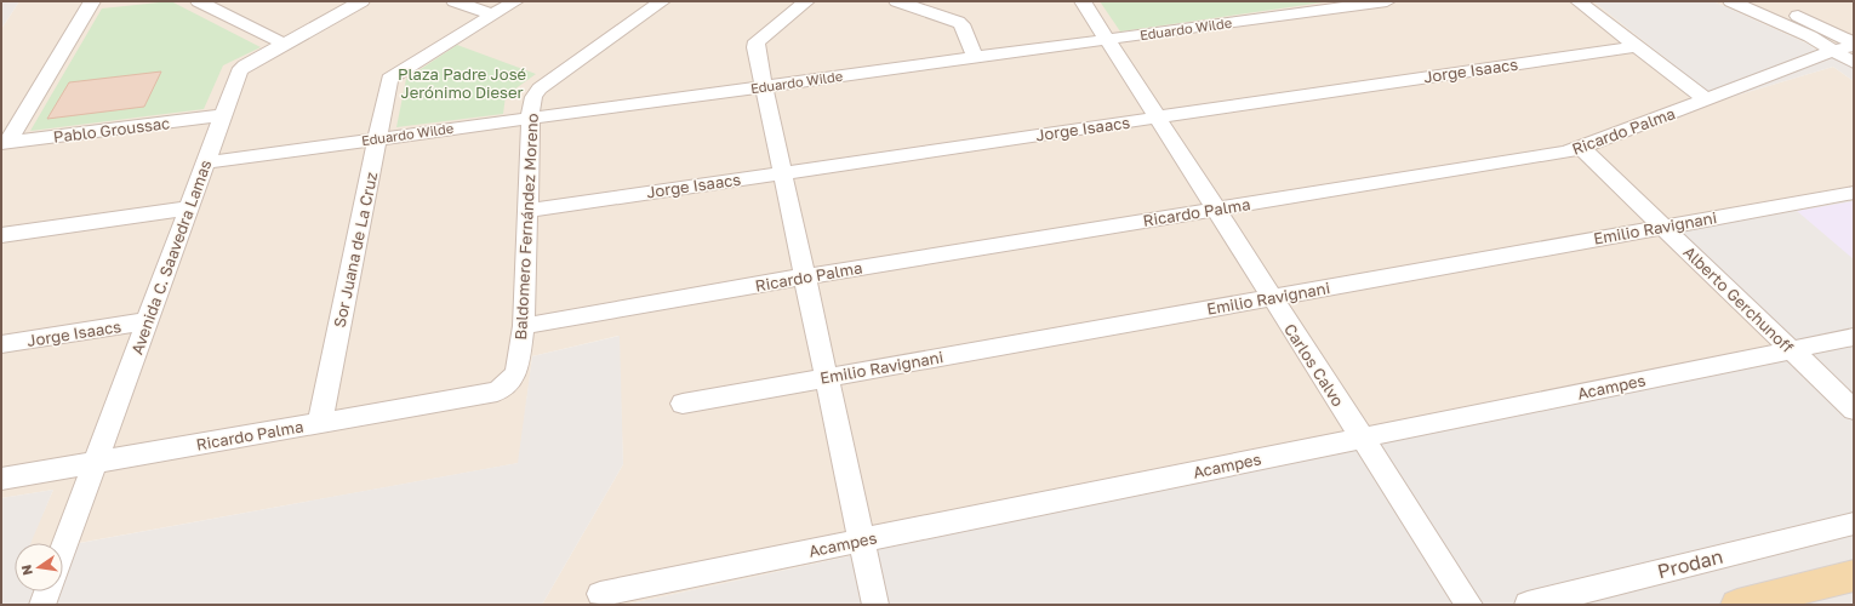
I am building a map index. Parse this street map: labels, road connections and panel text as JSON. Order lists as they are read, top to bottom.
{
  "streets": {
    "street": [
      "Eduardo Wilde",
      "Jorge Isaacs",
      "Pablo Groussac",
      "Ricardo Palma",
      "Baldomero Fernández Moreno",
      "Emilio Ravignani",
      "Sor Juana de La Cruz",
      "Avenida C. Saavedra Lamas",
      "Alberto Gerchunoff",
      "Carlos Calvo",
      "Acampes",
      "Prodan"
    ]
  },
  "crossings": [
    ["Eduardo Wilde", "Baldomero Fernández Moreno"],
    ["Eduardo Wilde", "Sor Juana de La Cruz"],
    ["Eduardo Wilde", "Avenida C. Saavedra Lamas"],
    ["Eduardo Wilde", "Carlos Calvo"],
    ["Jorge Isaacs", "Baldomero Fernández Moreno"],
    ["Jorge Isaacs", "Avenida C. Saavedra Lamas"],
    ["Jorge Isaacs", "Carlos Calvo"],
    ["Pablo Groussac", "Avenida C. Saavedra Lamas"],
    ["Ricardo Palma", "Baldomero Fernández Moreno"],
    ["Ricardo Palma", "Sor Juana de La Cruz"],
    ["Ricardo Palma", "Avenida C. Saavedra Lamas"],
    ["Ricardo Palma", "Alberto Gerchunoff"],
    ["Ricardo Palma", "Carlos Calvo"],
    ["Emilio Ravignani", "Alberto Gerchunoff"],
    ["Emilio Ravignani", "Carlos Calvo"],
    ["Alberto Gerchunoff", "Acampes"],
    ["Carlos Calvo", "Acampes"]
  ],
  "parks": ["Plaza Padre José Jerónimo Dieser"],
  "north": "left"
}
